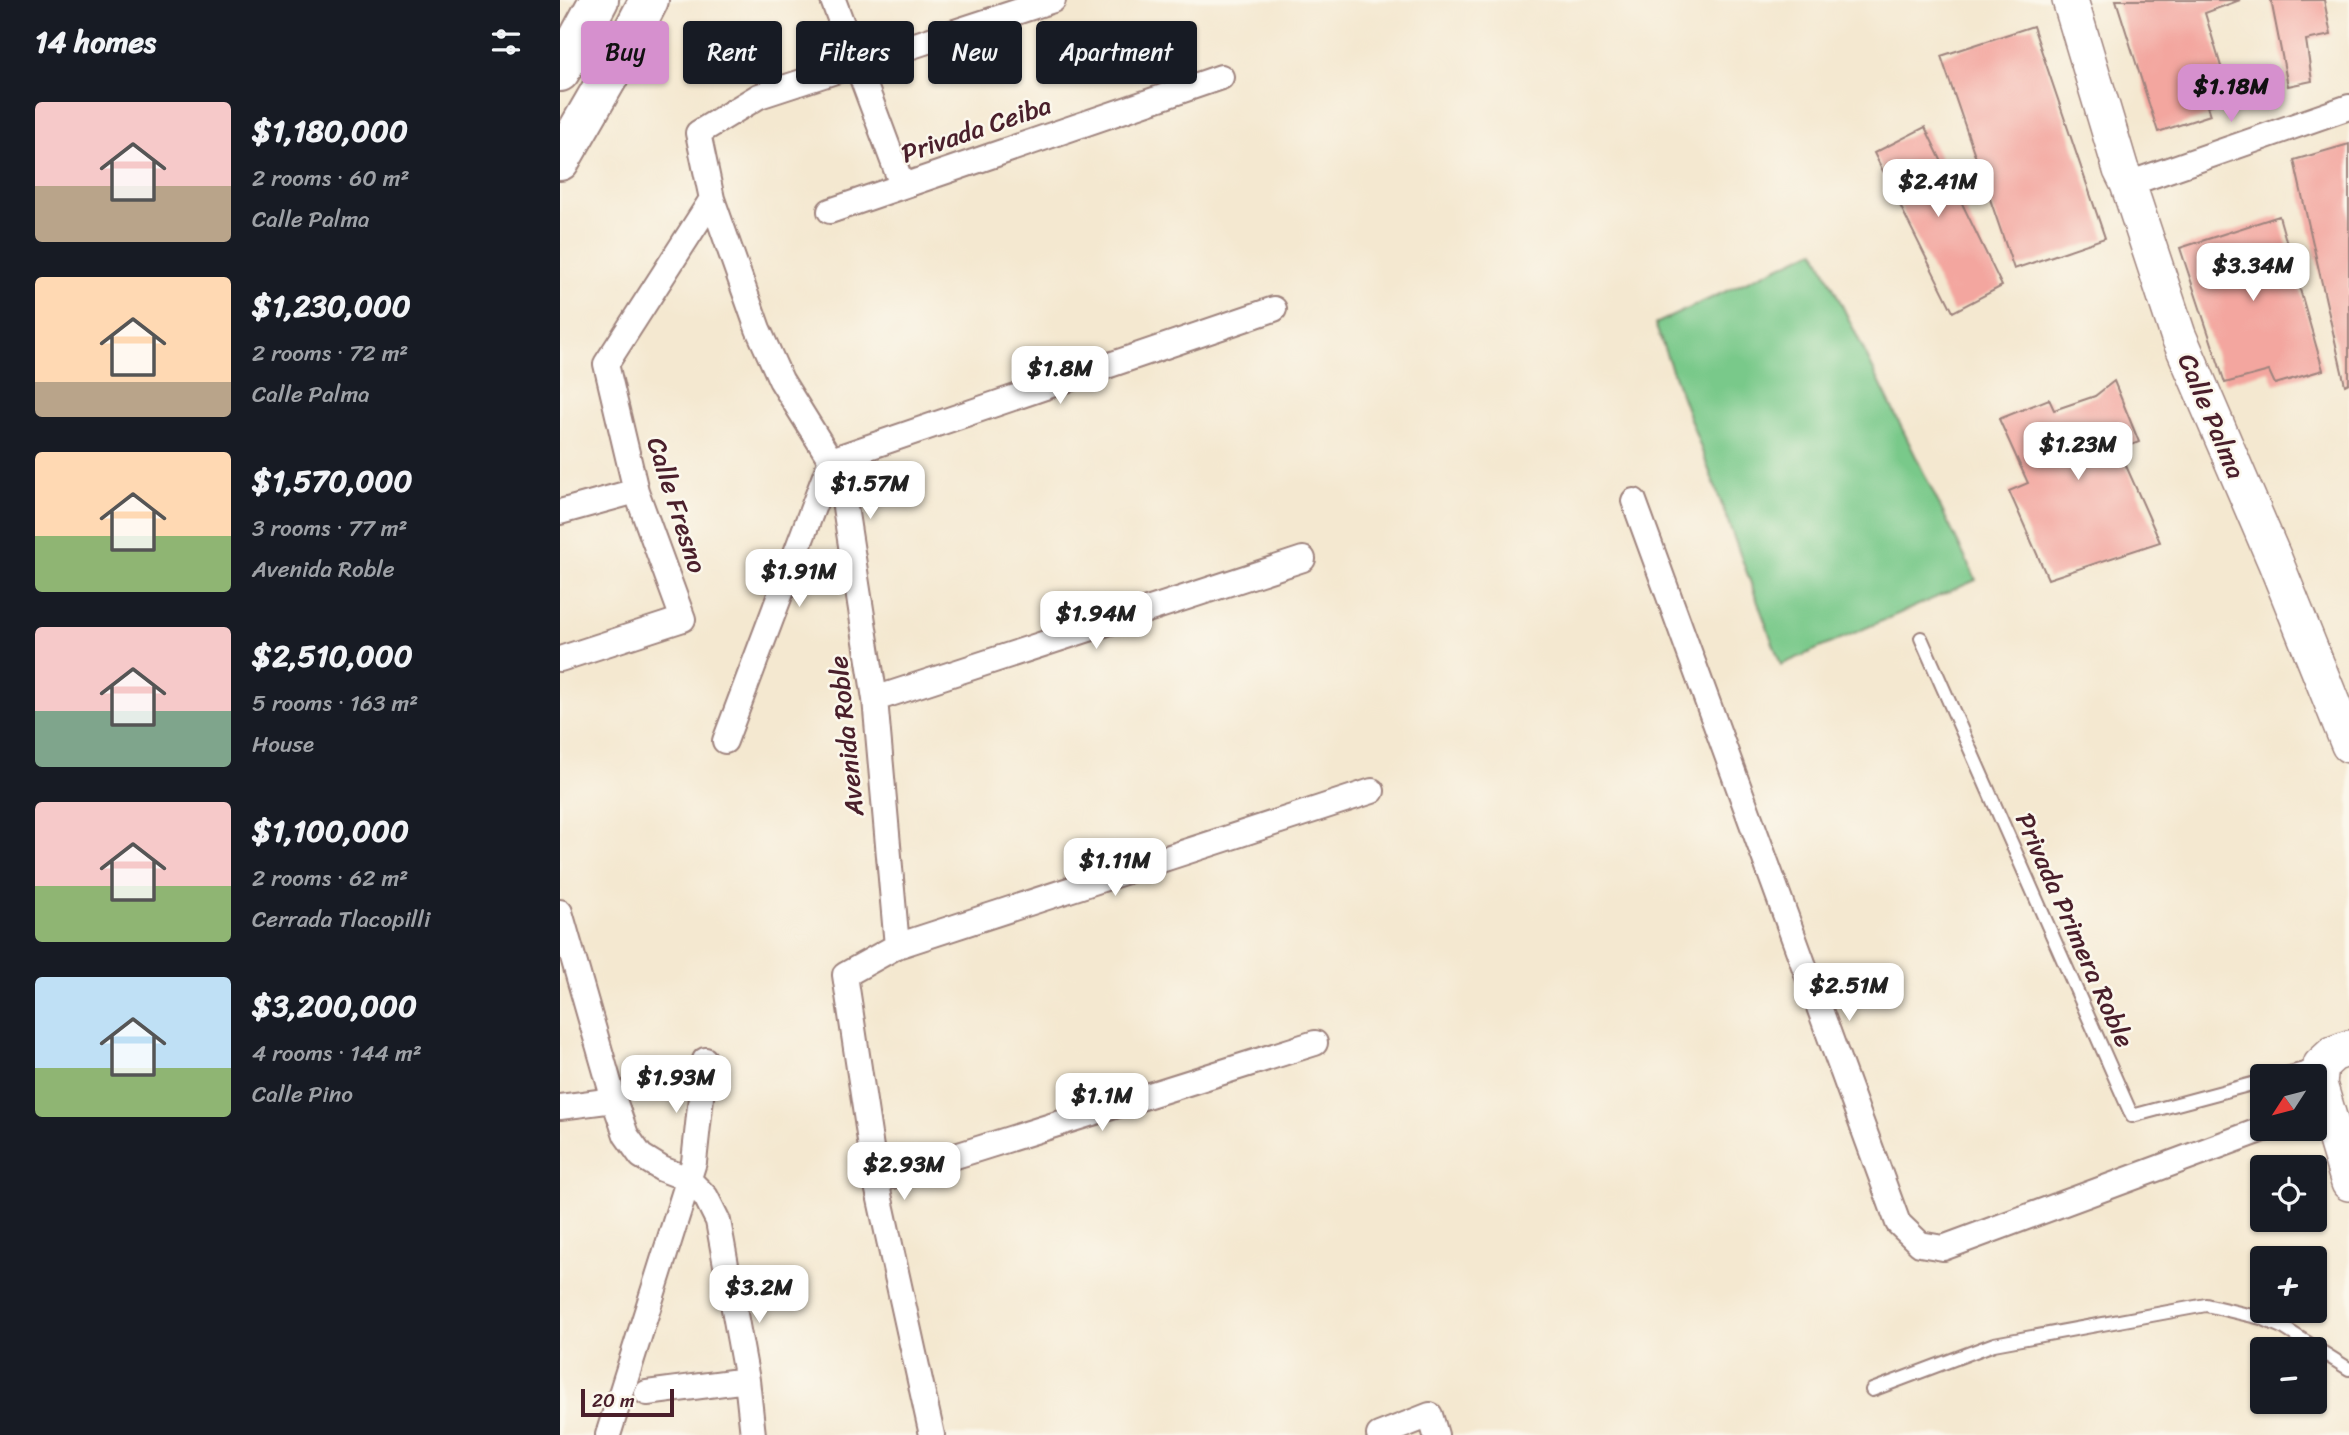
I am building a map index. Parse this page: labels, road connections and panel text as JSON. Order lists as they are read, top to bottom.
{
  "streets": {
    "street": [
      "Privada Ceiba",
      "Calle Palma",
      "Calle Fresno",
      "Avenida Roble"
    ],
    "lane": ["Privada Primera Roble"]
  },
  "crossings": [
    ["Calle Fresno", "Avenida Roble"]
  ],
  "scale_bar": "20 m",
  "north": "bottom left",
  "page": {
    "heading": "14 homes",
    "chip": [
      "Buy",
      "Rent",
      "Filters",
      "New",
      "Apartment"
    ],
    "price": [
      "$1.18M",
      "$2.41M",
      "$3.34M",
      "$1.8M",
      "$1.23M",
      "$1.57M",
      "$1.91M",
      "$1.94M",
      "$1.11M",
      "$2.51M",
      "$1.93M",
      "$1.1M",
      "$2.93M",
      "$3.2M"
    ],
    "list": [
      {
        "name": "$1,180,000",
        "note": "2 rooms · 60 m² · Calle Palma"
      },
      {
        "name": "$1,230,000",
        "note": "2 rooms · 72 m² · Calle Palma"
      },
      {
        "name": "$1,570,000",
        "note": "3 rooms · 77 m² · Avenida Roble"
      },
      {
        "name": "$2,510,000",
        "note": "5 rooms · 163 m² · House"
      },
      {
        "name": "$1,100,000",
        "note": "2 rooms · 62 m² · Cerrada Tlacopilli"
      },
      {
        "name": "$3,200,000",
        "note": "4 rooms · 144 m² · Calle Pino"
      }
    ],
    "map_buttons": ["+", "−"],
    "scale": "20 m"
  }
}
